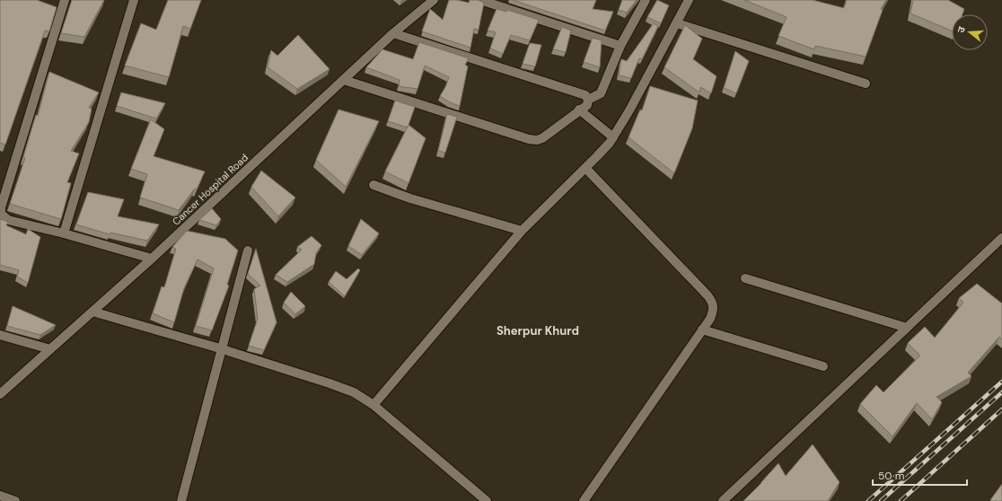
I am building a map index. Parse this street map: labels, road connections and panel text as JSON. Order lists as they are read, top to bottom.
{
  "streets": {
    "street": ["Cancer Hospital Road"]
  },
  "districts": ["Sherpur Khurd"],
  "scale_bar": "50 m",
  "north": "left"
}
